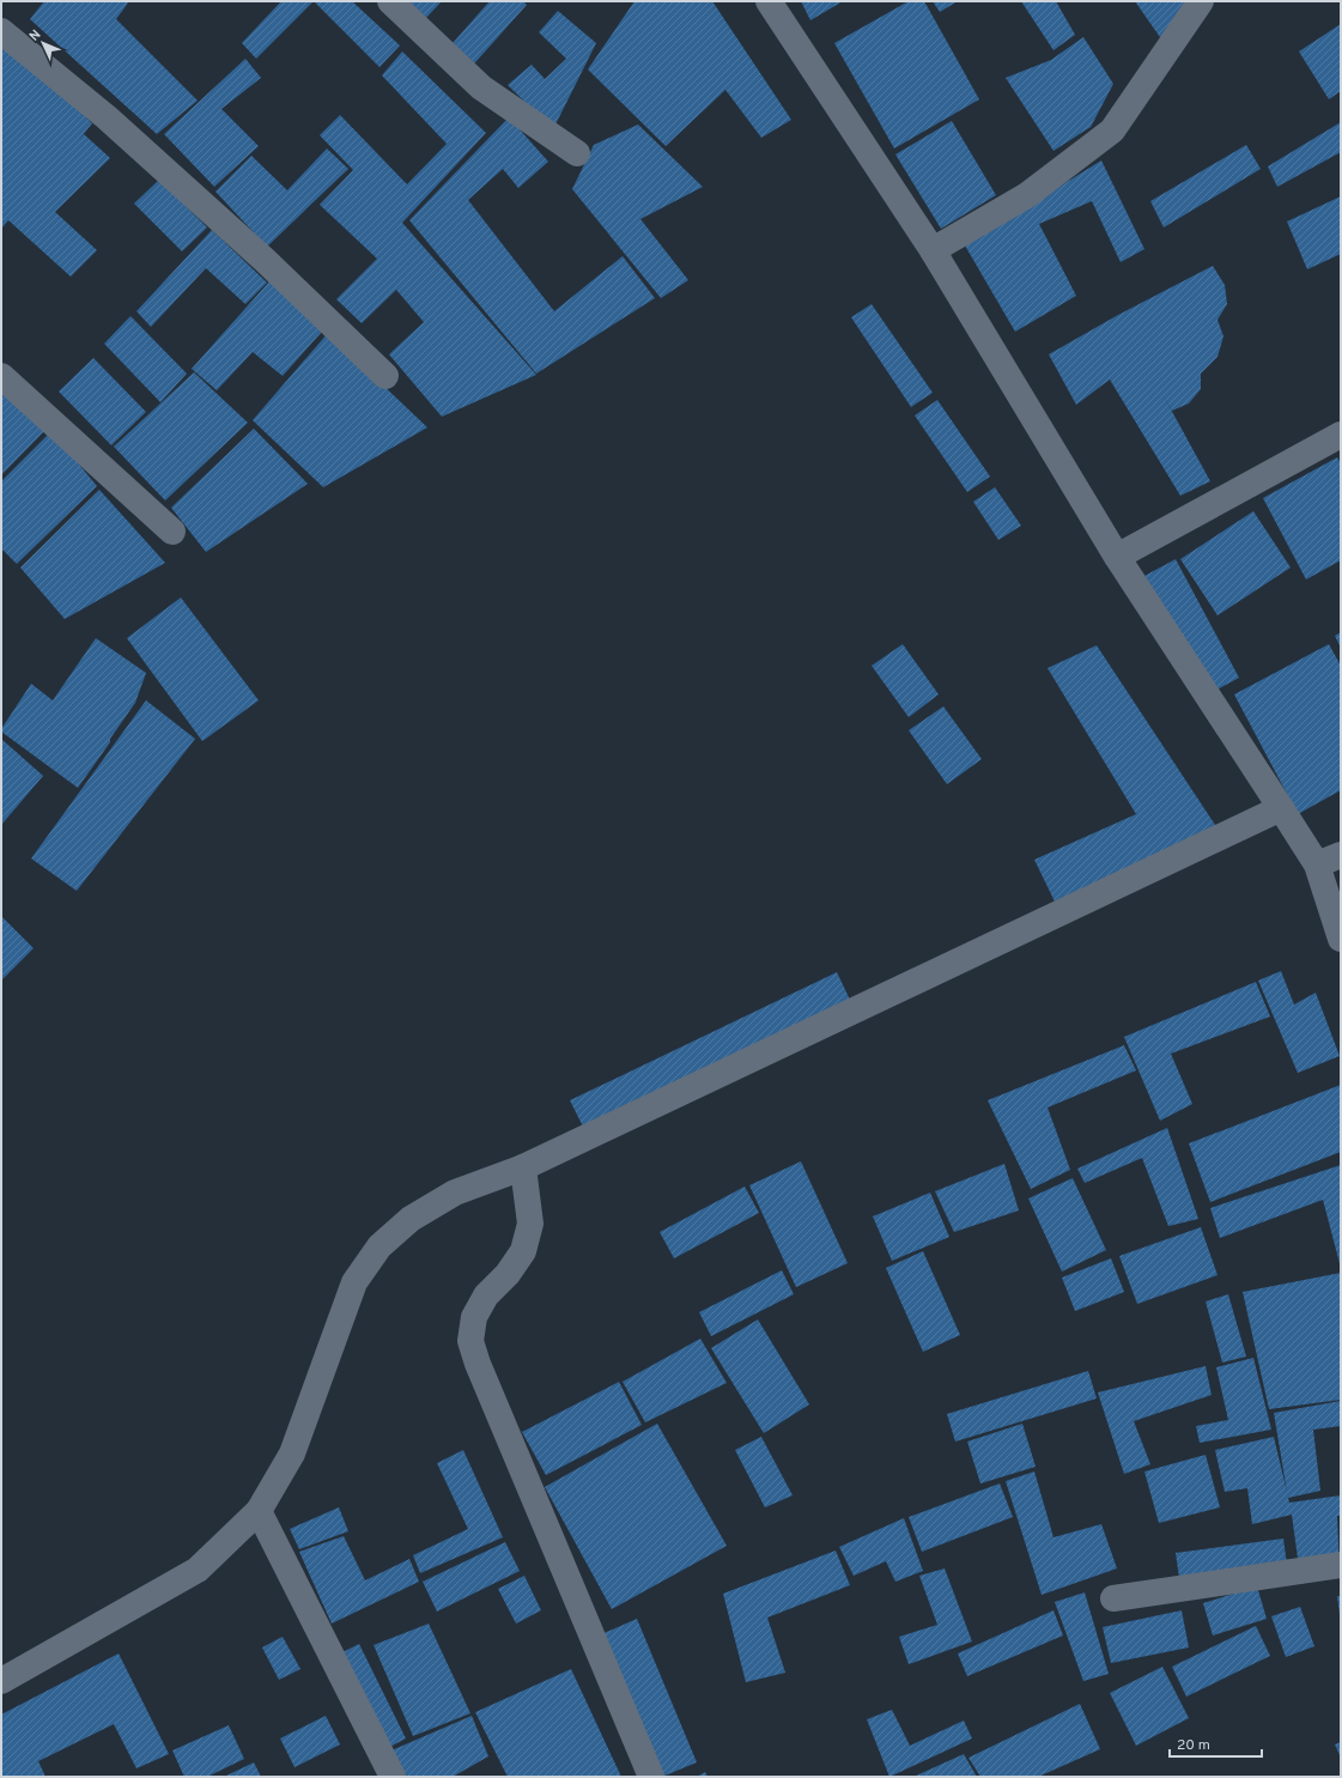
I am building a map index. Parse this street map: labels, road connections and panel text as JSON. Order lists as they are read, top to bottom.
{
  "scale_bar": "20 m",
  "north": "top left"
}
